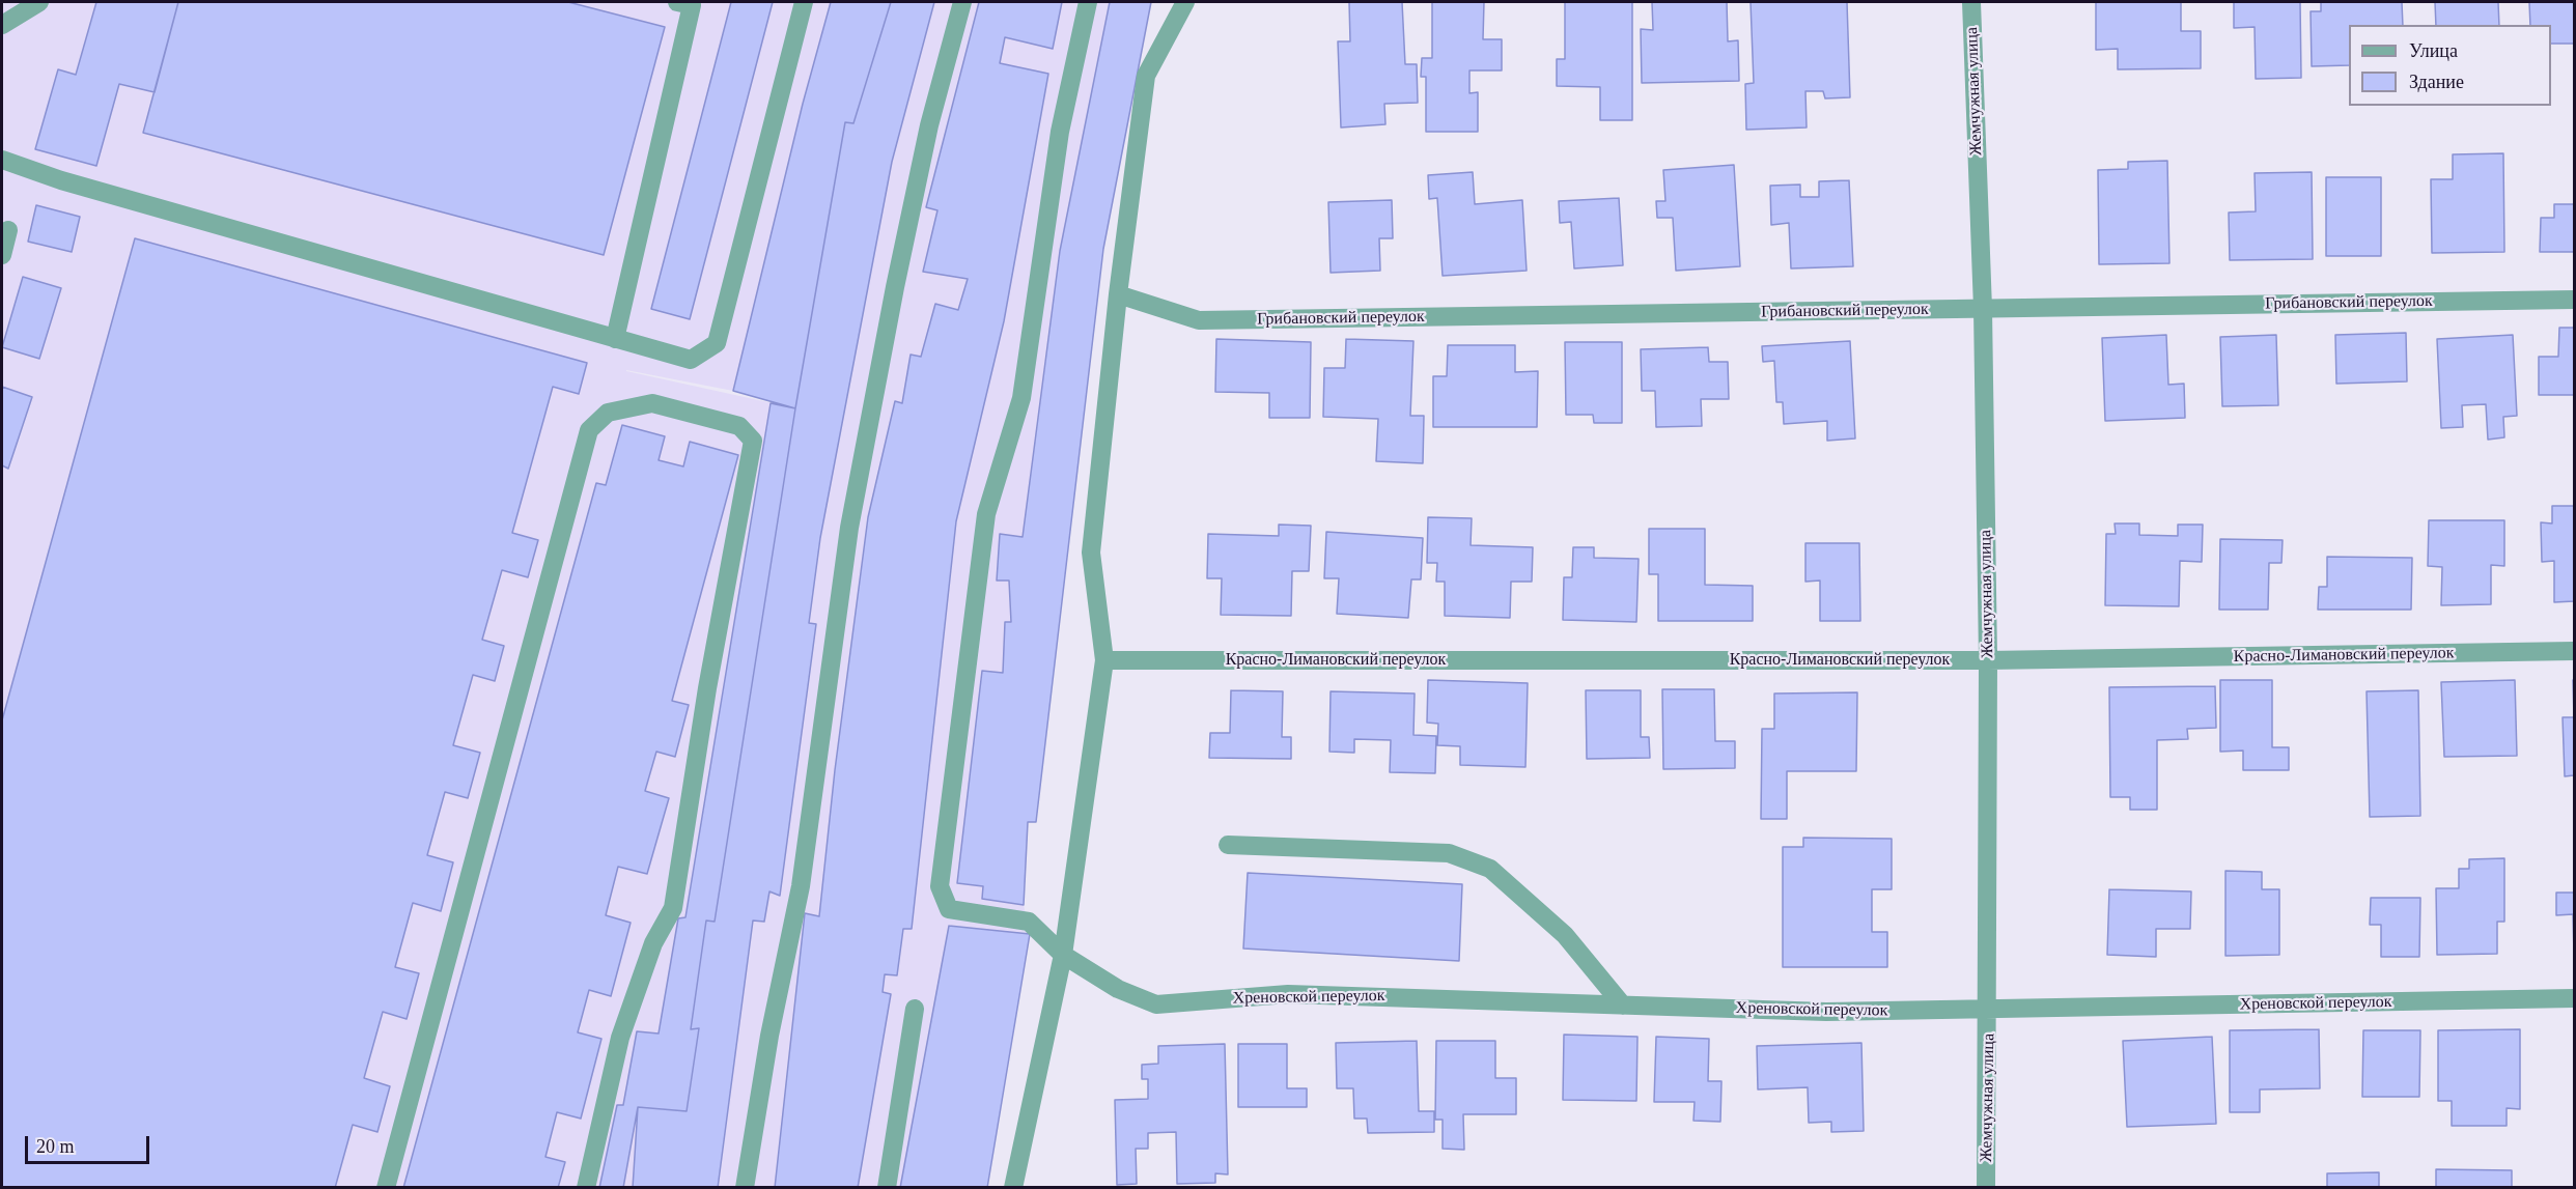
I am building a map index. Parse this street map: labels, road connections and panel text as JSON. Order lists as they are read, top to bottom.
{
  "streets": {
    "street": [
      "Жемчужная улица",
      "Грибановский переулок",
      "Красно-Лимановский переулок",
      "Хреновской переулок"
    ]
  },
  "crossings": [
    ["Жемчужная улица", "Грибановский переулок"],
    ["Жемчужная улица", "Красно-Лимановский переулок"],
    ["Жемчужная улица", "Хреновской переулок"]
  ],
  "legend": ["Улица", "Здание"],
  "scale_bar": "20 m"
}
